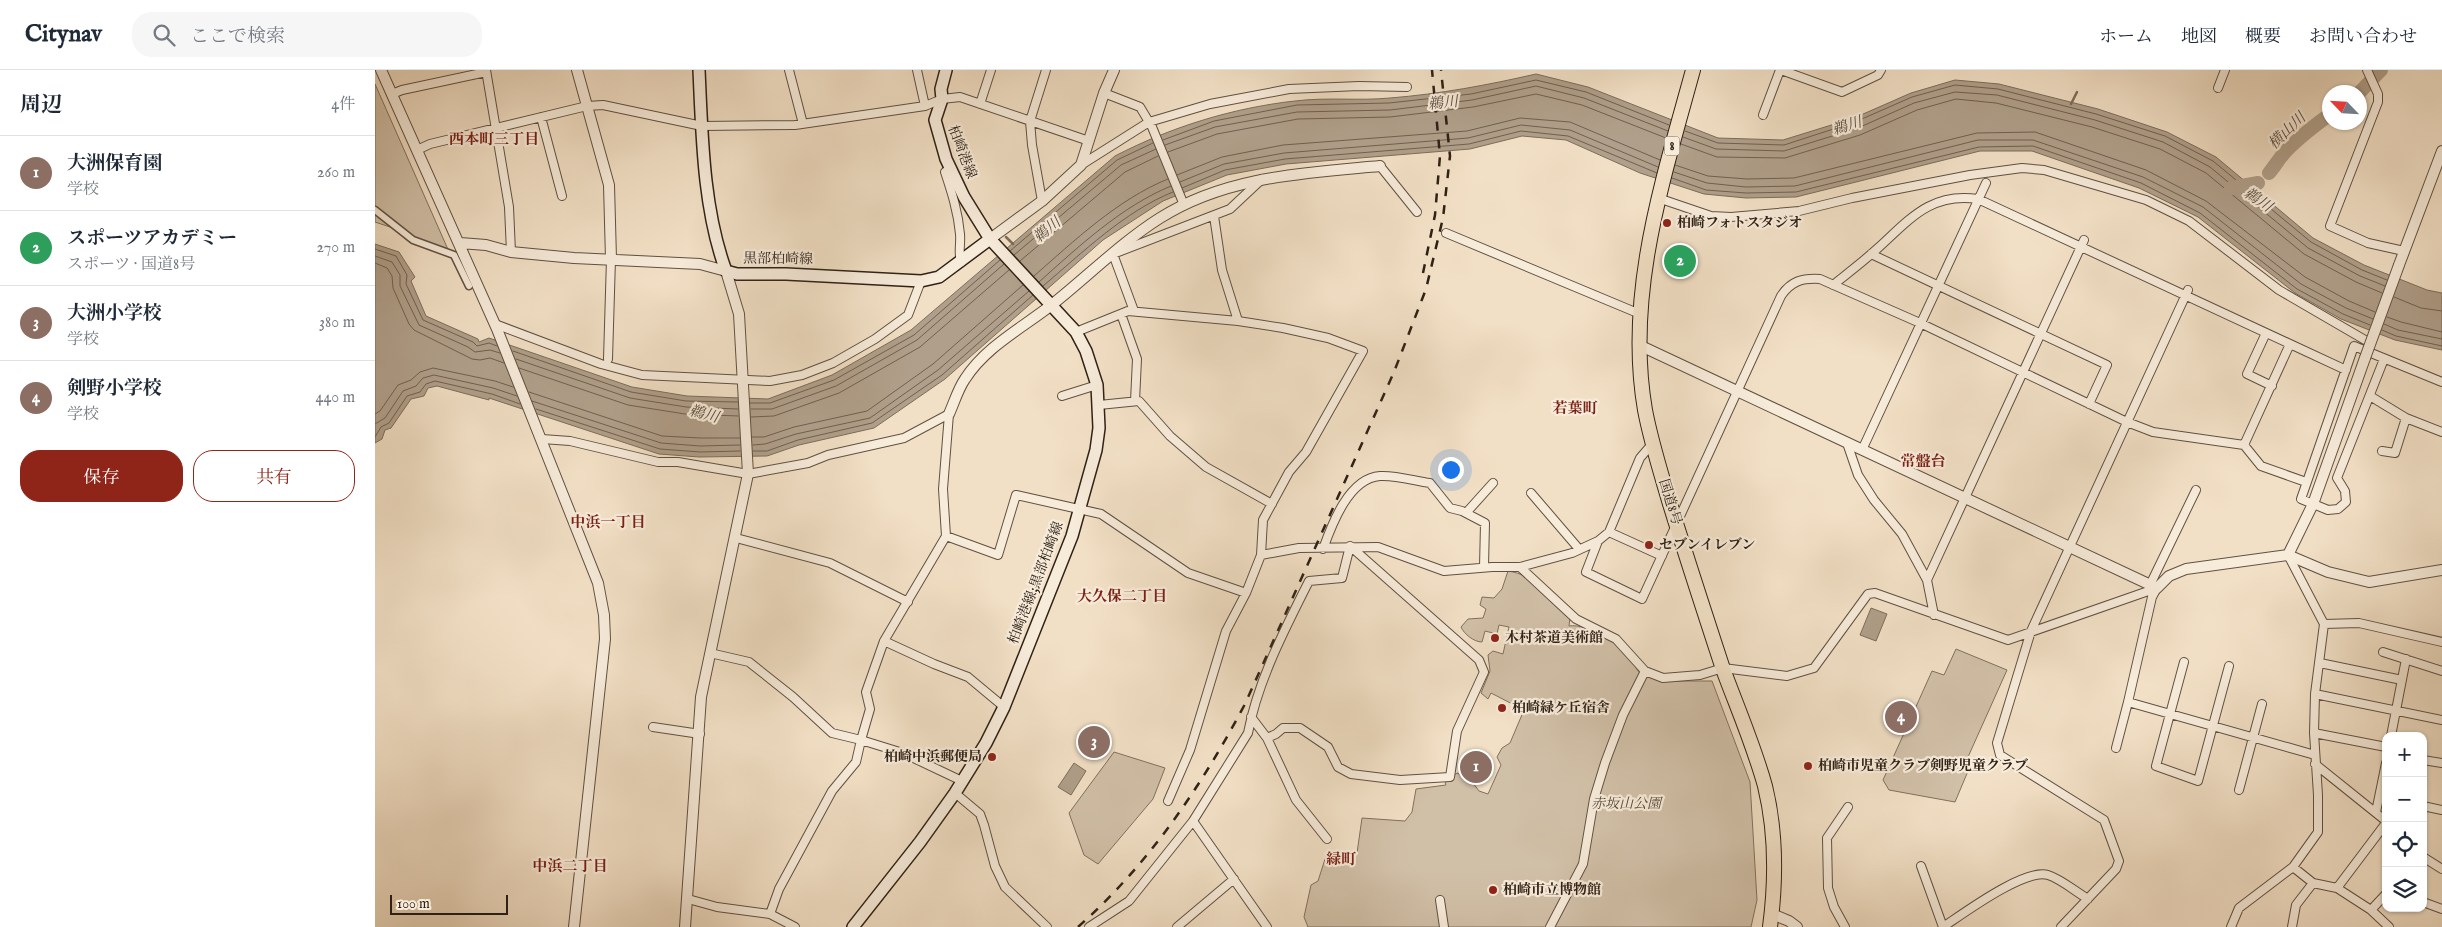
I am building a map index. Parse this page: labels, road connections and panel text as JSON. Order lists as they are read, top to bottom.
{
  "streets": {
    "highway": ["8", "国道8号"],
    "main road": ["柏崎港線", "黒部柏崎線", "柏崎港線;黒部柏崎線"]
  },
  "crossings": [
    ["柏崎港線", "黒部柏崎線"],
    ["柏崎港線", "柏崎港線;黒部柏崎線"],
    ["黒部柏崎線", "柏崎港線;黒部柏崎線"]
  ],
  "districts": [
    "西本町三丁目",
    "若葉町",
    "常盤台",
    "中浜一丁目",
    "大久保二丁目",
    "緑町",
    "中浜二丁目"
  ],
  "water": ["鵜川", "横山川"],
  "parks": ["赤坂山公園"],
  "places": [
    "柏崎フォトスタジオ",
    "セブンイレブン",
    "木村茶道美術館",
    "柏崎緑ケ丘宿舎",
    "柏崎中浜郵便局",
    "柏崎市児童クラブ剣野児童クラブ",
    "柏崎市立博物館"
  ],
  "scale_bar": "100 m",
  "north": "top left",
  "page": {
    "header": "Citynav",
    "search": "ここで検索",
    "nav": [
      "ホーム",
      "地図",
      "概要",
      "お問い合わせ"
    ],
    "heading": ["周辺", "4件"],
    "list": [
      {
        "mark": "1",
        "name": "大洲保育園",
        "note": "学校",
        "value": "260 m"
      },
      {
        "mark": "2",
        "name": "スポーツアカデミー",
        "note": "スポーツ · 国道8号",
        "value": "270 m"
      },
      {
        "mark": "3",
        "name": "大洲小学校",
        "note": "学校",
        "value": "380 m"
      },
      {
        "mark": "4",
        "name": "剣野小学校",
        "note": "学校",
        "value": "440 m"
      }
    ],
    "pins": [
      "2",
      "4",
      "3",
      "1"
    ],
    "buttons": ["保存", "共有"],
    "map_buttons": ["+", "−"],
    "scale": "100 m"
  }
}
